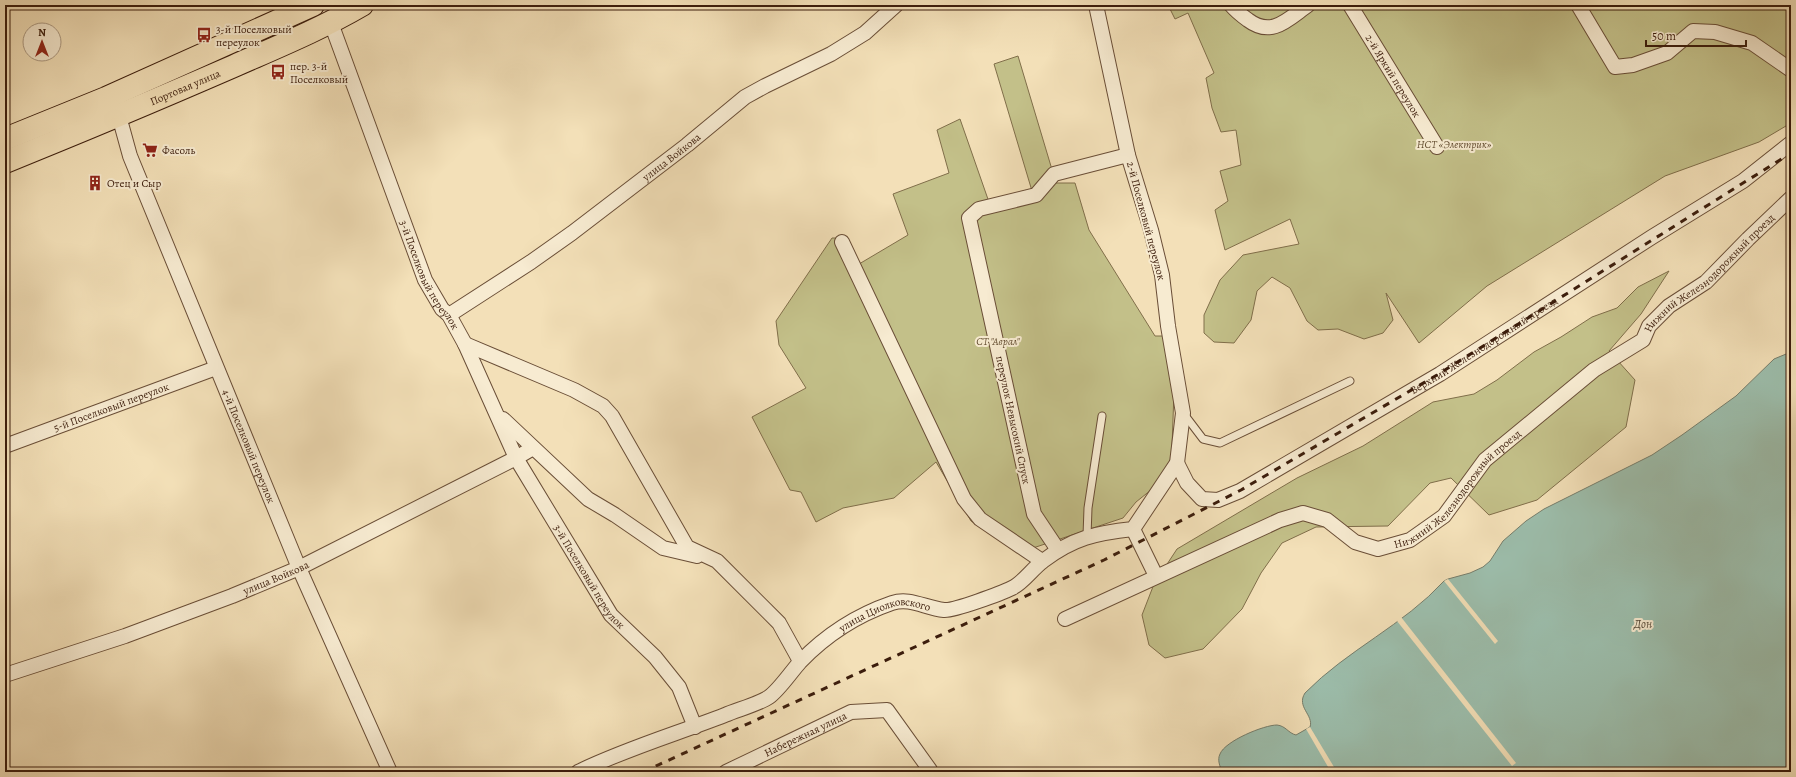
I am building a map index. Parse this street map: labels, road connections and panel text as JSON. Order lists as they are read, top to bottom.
{
  "streets": {
    "main road": ["Портовая улица"],
    "street": [
      "2-й Яркий переулок",
      "улица Войкова",
      "2-й Поселковый переулок",
      "3-й Поселковый переулок",
      "Нижний Железнодорожный проезд",
      "Верхний Железнодорожный проезд",
      "5-й Поселковый переулок",
      "переулок Невысокий Спуск",
      "4-й Поселковый переулок",
      "улица Циолковского",
      "Набережная улица"
    ]
  },
  "crossings": [
    ["Портовая улица", "3-й Поселковый переулок"],
    ["Портовая улица", "4-й Поселковый переулок"],
    ["улица Войкова", "3-й Поселковый переулок"],
    ["улица Войкова", "4-й Поселковый переулок"],
    ["2-й Поселковый переулок", "Верхний Железнодорожный проезд"],
    ["2-й Поселковый переулок", "переулок Невысокий Спуск"],
    ["3-й Поселковый переулок", "улица Циолковского"],
    ["5-й Поселковый переулок", "4-й Поселковый переулок"],
    ["переулок Невысокий Спуск", "улица Циолковского"]
  ],
  "water": ["Дон"],
  "parks": ["НСТ «Электрик»", "СТ \"Аврал\""],
  "places": {
    "bus stop": ["3-й Поселковый переулок", "пер. 3-й Поселковый"],
    "supermarket": ["Фасоль"],
    "building": ["Отец и Сыр"]
  },
  "scale_bar": "50 m",
  "north": "top"
}
